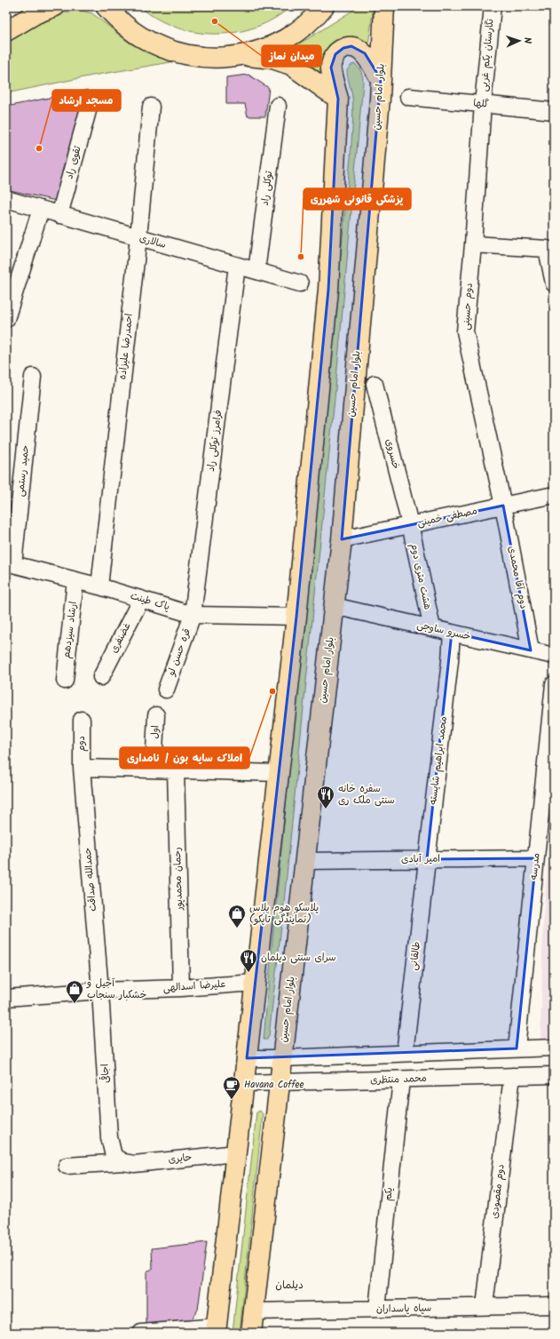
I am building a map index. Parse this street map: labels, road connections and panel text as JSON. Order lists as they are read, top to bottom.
{
  "streets": {
    "main road": ["بلوار امام حسین"],
    "street": [
      "نگارستان یکم غربی",
      "گلها",
      "تقوی راد",
      "توکلی راد",
      "سالاری",
      "دوم حسینی",
      "احمدرضا علیزاده",
      "فرامرز توکلی راد",
      "خسروی",
      "حمید رستمی",
      "مصطفی خمینی",
      "هشت متری دوم",
      "دوم آقا محمدی",
      "پاک طینت",
      "ارشاد سیزدهم",
      "خسرو ساوجی",
      "غضنفری",
      "قره حسن لو",
      "اول",
      "دوم",
      "محمد ابراهیم شایسته",
      "امیر آبادی",
      "مدرسه",
      "رحمان محمدپور",
      "حمدالله صداقت",
      "طالقانی",
      "علیرضا اسدالهی",
      "اجاقی",
      "محمد منتظری",
      "حایری",
      "دوم مقصودی",
      "یکم",
      "سپاه پاسداران"
    ]
  },
  "crossings": [
    ["نگارستان یکم غربی", "گلها"],
    ["نگارستان یکم غربی", "دوم حسینی"],
    ["بلوار امام حسین", "مصطفی خمینی"],
    ["بلوار امام حسین", "خسرو ساوجی"],
    ["بلوار امام حسین", "امیر آبادی"],
    ["بلوار امام حسین", "محمد منتظری"],
    ["بلوار امام حسین", "سپاه پاسداران"],
    ["گلها", "دوم حسینی"],
    ["تقوی راد", "سالاری"],
    ["توکلی راد", "سالاری"],
    ["سالاری", "احمدرضا علیزاده"],
    ["سالاری", "فرامرز توکلی راد"],
    ["دوم حسینی", "مصطفی خمینی"],
    ["دوم حسینی", "دوم آقا محمدی"],
    ["احمدرضا علیزاده", "پاک طینت"],
    ["فرامرز توکلی راد", "پاک طینت"],
    ["فرامرز توکلی راد", "قره حسن لو"],
    ["خسروی", "مصطفی خمینی"],
    ["خسروی", "هشت متری دوم"],
    ["حمید رستمی", "پاک طینت"],
    ["مصطفی خمینی", "هشت متری دوم"],
    ["مصطفی خمینی", "دوم آقا محمدی"],
    ["هشت متری دوم", "خسرو ساوجی"],
    ["دوم آقا محمدی", "خسرو ساوجی"],
    ["پاک طینت", "ارشاد سیزدهم"],
    ["پاک طینت", "غضنفری"],
    ["پاک طینت", "قره حسن لو"],
    ["خسرو ساوجی", "محمد ابراهیم شایسته"],
    ["دوم", "حمدالله صداقت"],
    ["محمد ابراهیم شایسته", "امیر آبادی"],
    ["محمد ابراهیم شایسته", "طالقانی"],
    ["امیر آبادی", "مدرسه"],
    ["امیر آبادی", "طالقانی"],
    ["رحمان محمدپور", "علیرضا اسدالهی"],
    ["حمدالله صداقت", "علیرضا اسدالهی"],
    ["حمدالله صداقت", "اجاقی"],
    ["علیرضا اسدالهی", "اجاقی"],
    ["اجاقی", "حایری"],
    ["محمد منتظری", "دوم مقصودی"],
    ["محمد منتظری", "یکم"],
    ["دوم مقصودی", "سپاه پاسداران"],
    ["یکم", "سپاه پاسداران"]
  ],
  "districts": ["دیلمان"],
  "places": {
    "other": [
      "میدان نماز",
      "مسجد ارشاد",
      "پزشکی قانونی شهرری",
      "املاک سایه بون | نامداری"
    ],
    "restaurant": ["سفره خانه سنتی ملک ری", "سرای سنتی دیلمان"],
    "shop": ["پلاسکو هوم پلاس (نمایندگی تاپکو)", "آجیل و خشکبار سنجاب"],
    "cafe": ["Havana Coffee"]
  },
  "north": "right"
}
